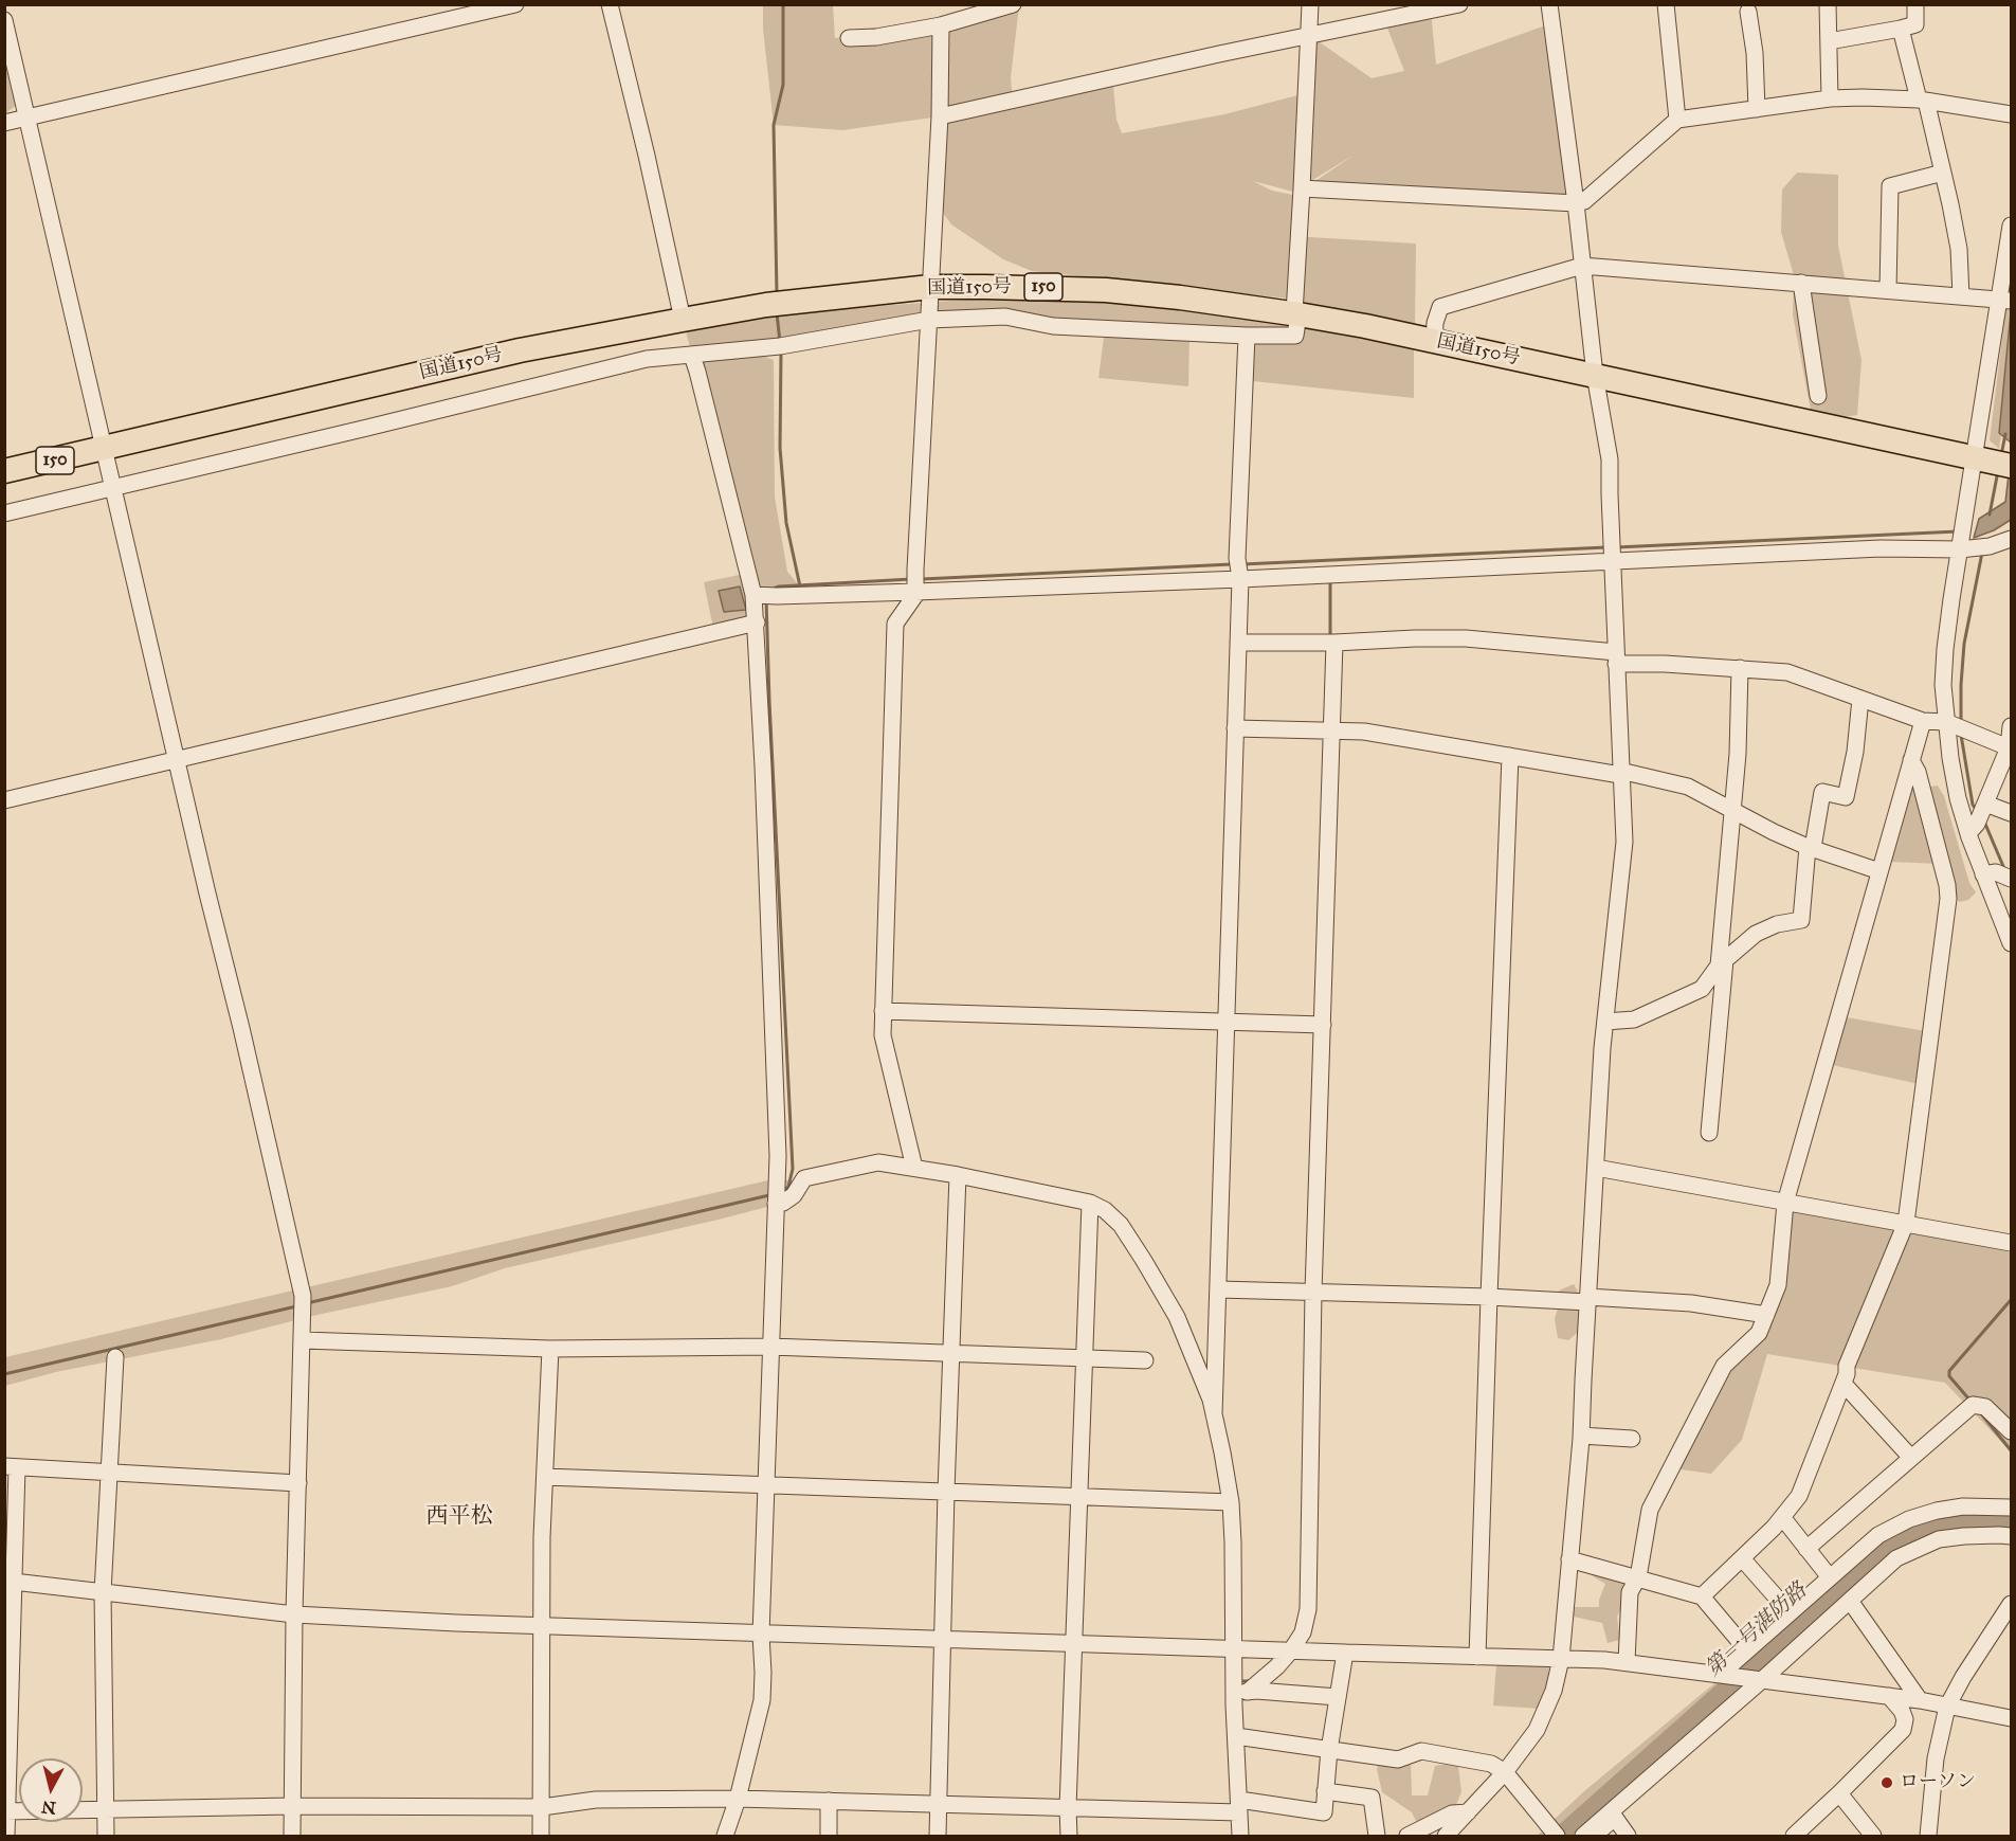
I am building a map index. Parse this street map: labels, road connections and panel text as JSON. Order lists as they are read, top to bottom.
{
  "streets": {
    "highway": ["150", "国道150号"]
  },
  "districts": ["西平松"],
  "water": ["第一号湛防路"],
  "places": ["ローソン"],
  "north": "bottom"
}
